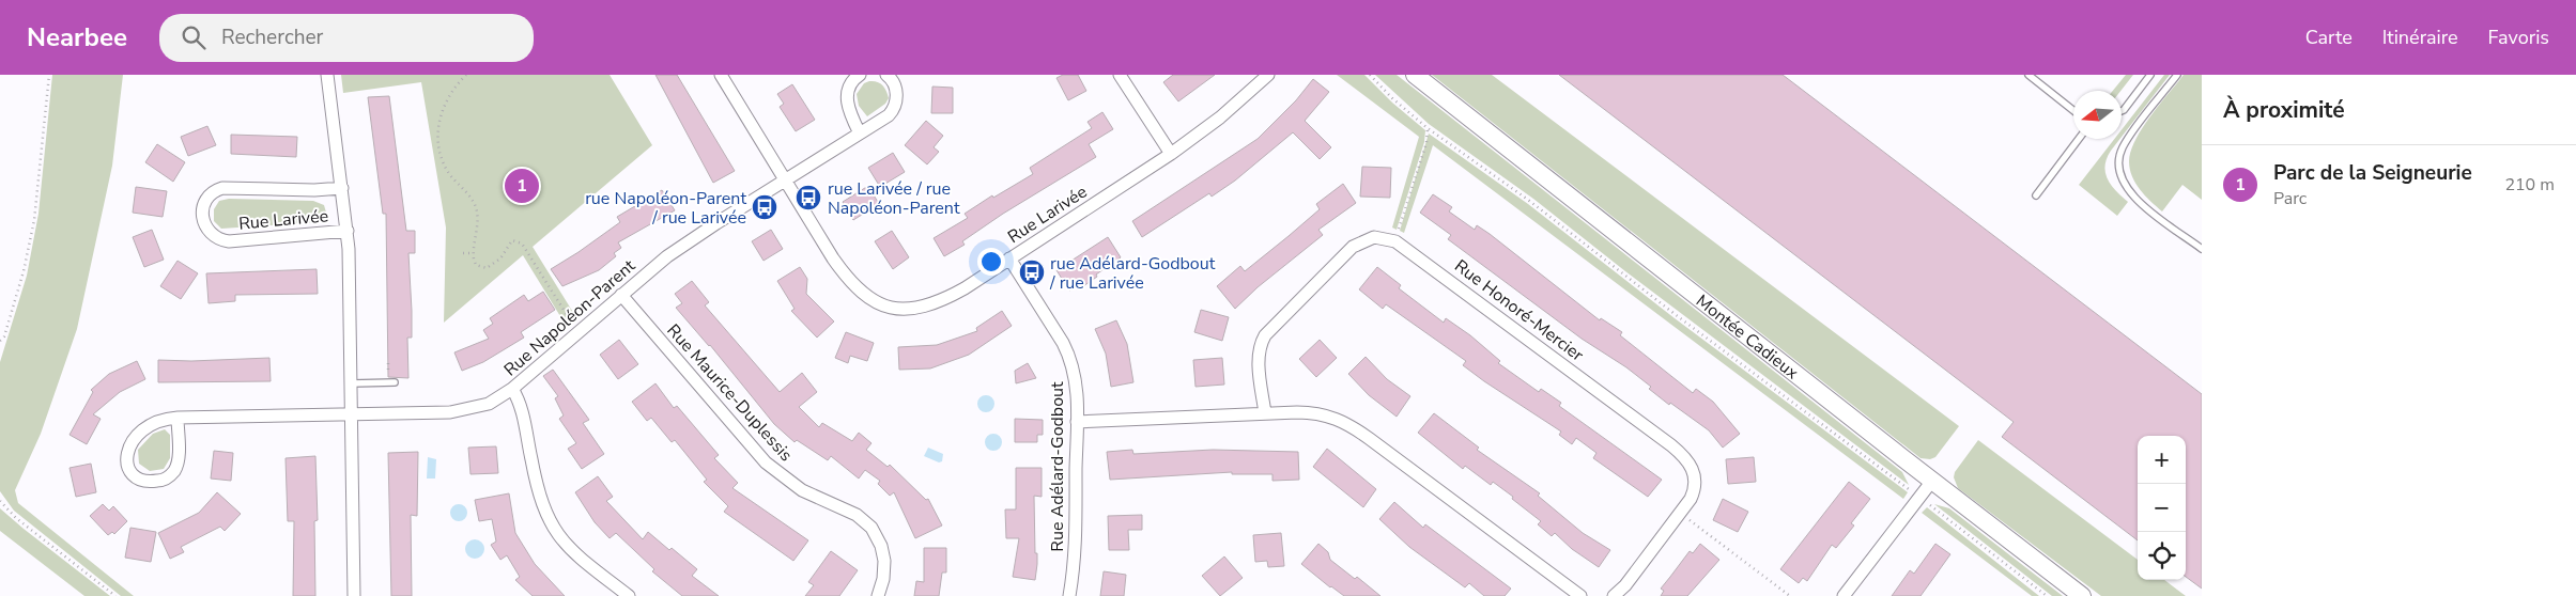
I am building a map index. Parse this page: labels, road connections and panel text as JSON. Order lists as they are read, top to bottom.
{
  "streets": {
    "street": [
      "Rue Larivée",
      "Rue Honoré-Mercier",
      "Rue Napoléon-Parent",
      "Montée Cadieux",
      "Rue Maurice-Duplessis",
      "Rue Adélard-Godbout"
    ]
  },
  "crossings": [
    ["Rue Larivée", "Rue Napoléon-Parent"],
    ["Rue Larivée", "Rue Adélard-Godbout"],
    ["Rue Napoléon-Parent", "Rue Maurice-Duplessis"]
  ],
  "places": {
    "bus stop": ["rue Larivée / rue Napoléon-Parent", "rue Napoléon-Parent / rue Larivée", "rue Adélard-Godbout / rue Larivée"]
  },
  "north": "left",
  "page": {
    "header": "Nearbee",
    "search": "Rechercher",
    "nav": ["Carte", "Itinéraire", "Favoris"],
    "heading": "À proximité",
    "list": [
      {
        "mark": "1",
        "name": "Parc de la Seigneurie",
        "note": "Parc",
        "value": "210 m"
      }
    ],
    "pins": "1",
    "map_buttons": ["+", "−"]
  }
}
